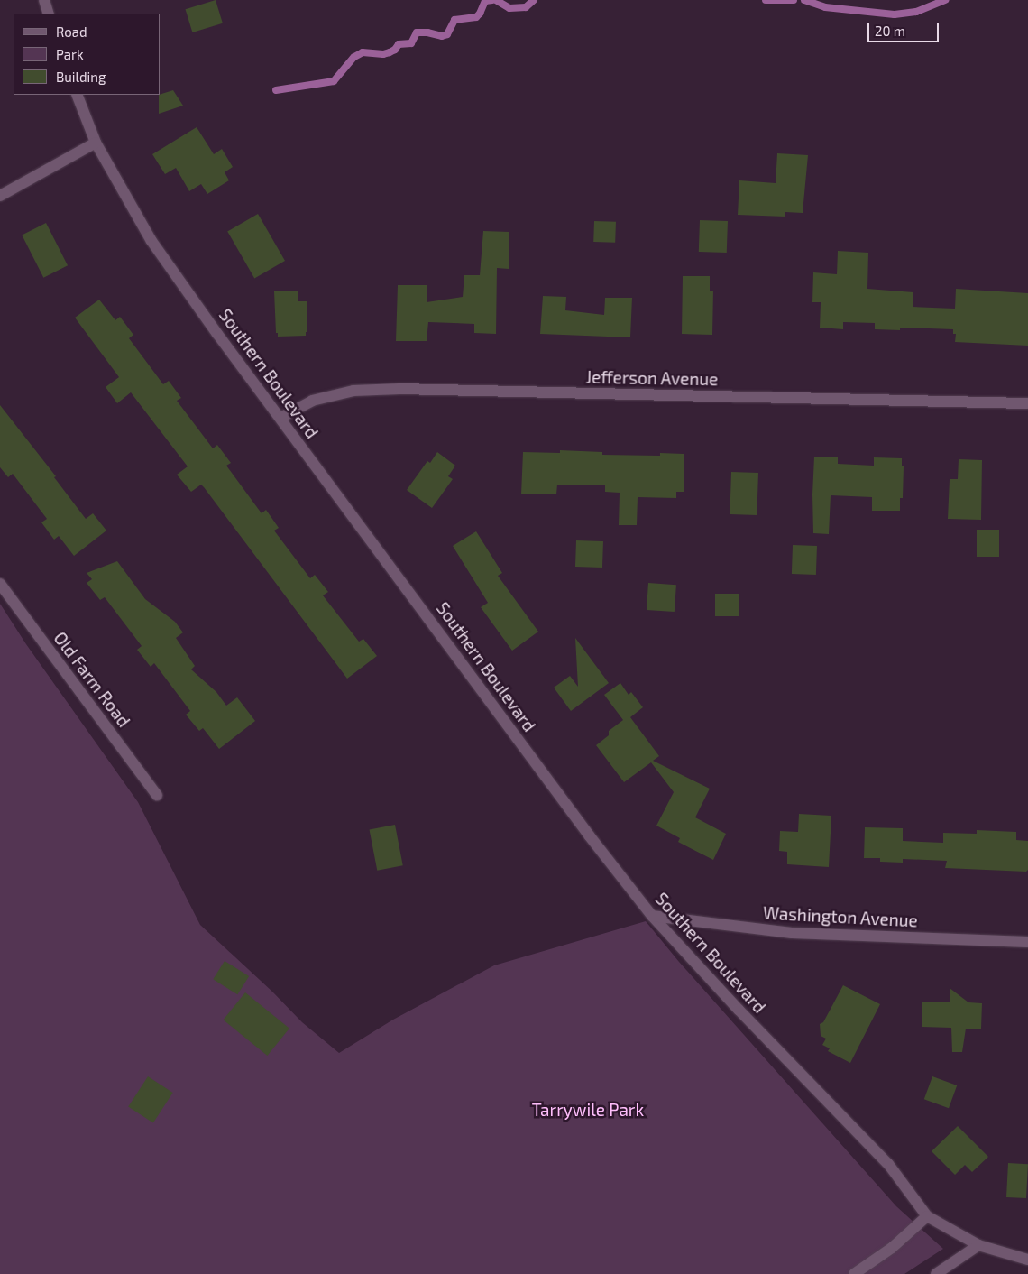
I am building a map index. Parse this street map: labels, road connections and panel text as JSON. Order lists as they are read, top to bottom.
{
  "streets": {
    "street": [
      "Southern Boulevard",
      "Jefferson Avenue",
      "Old Farm Road",
      "Washington Avenue"
    ]
  },
  "crossings": [
    ["Southern Boulevard", "Jefferson Avenue"],
    ["Southern Boulevard", "Washington Avenue"]
  ],
  "parks": ["Tarrywile Park"],
  "legend": ["Road", "Park", "Building"],
  "scale_bar": "20 m"
}
